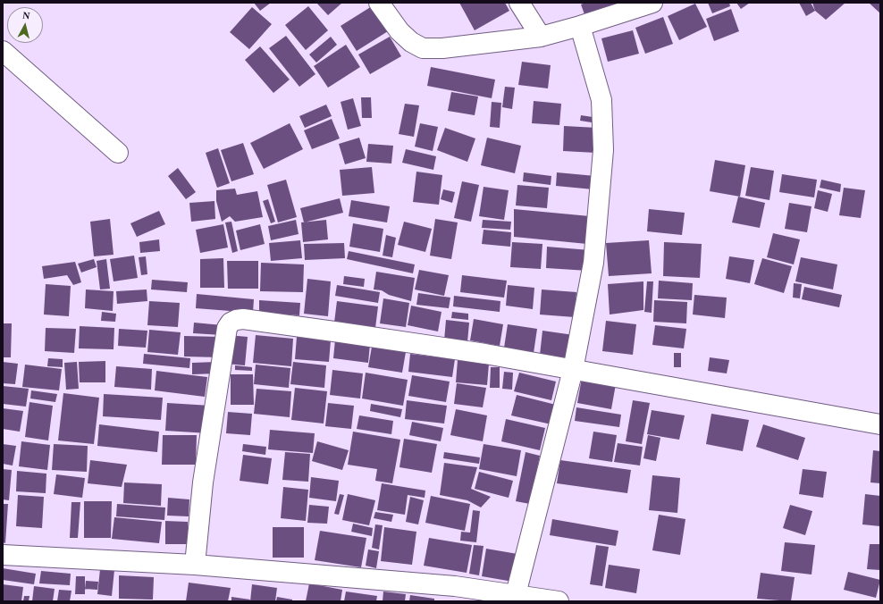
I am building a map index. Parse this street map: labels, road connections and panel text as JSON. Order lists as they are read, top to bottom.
{
  "north": "top"
}
